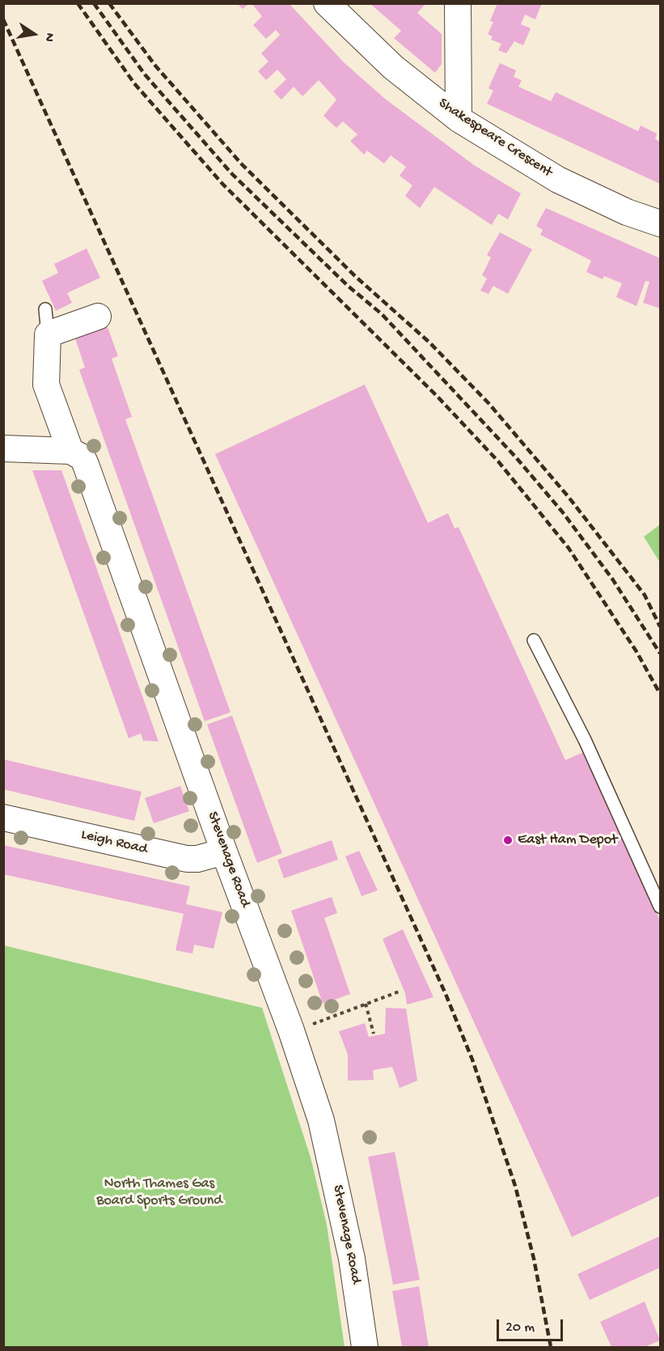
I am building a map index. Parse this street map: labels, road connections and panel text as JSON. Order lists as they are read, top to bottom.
{
  "streets": {
    "street": ["Shakespeare Crescent", "Leigh Road", "Stevenage Road"]
  },
  "crossings": [
    ["Leigh Road", "Stevenage Road"]
  ],
  "parks": ["North Thames Gas Board Sports Ground"],
  "places": ["East Ham Depot"],
  "scale_bar": "20 m",
  "north": "right"
}
